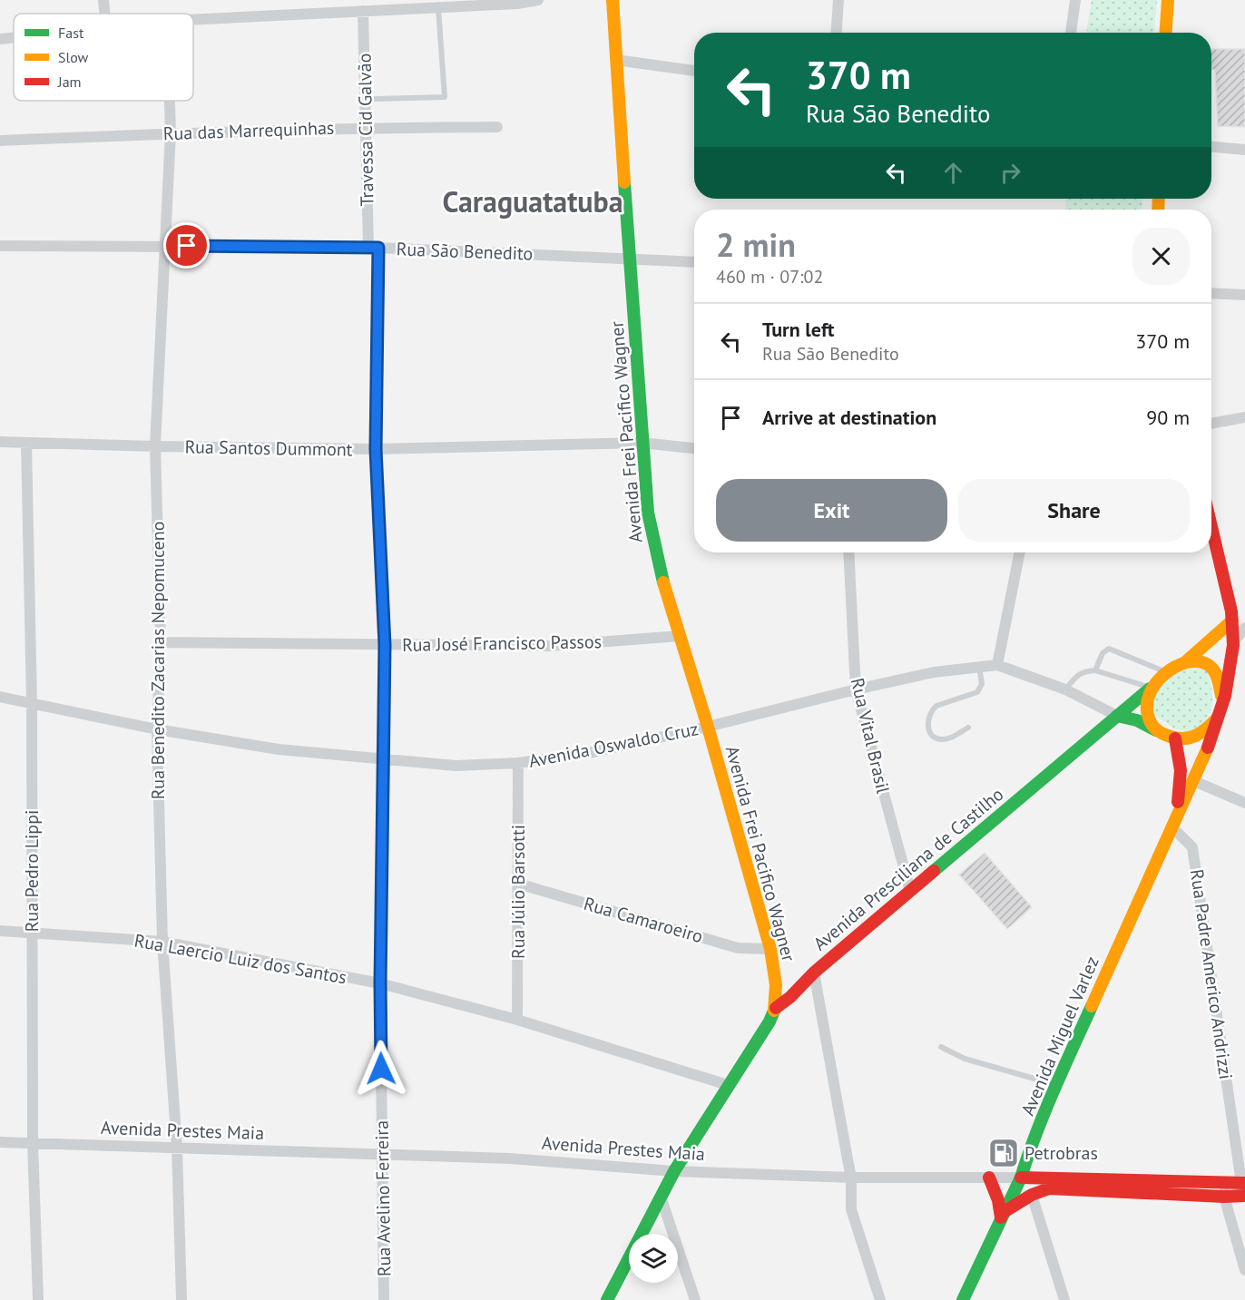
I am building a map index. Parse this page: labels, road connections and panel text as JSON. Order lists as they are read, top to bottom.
{
  "streets": {
    "main road": [
      "Avenida Frei Pacifico Wagner",
      "Avenida Presciliana de Castilho",
      "Avenida Miguel Varlez",
      "Avenida Prestes Maia"
    ],
    "street": [
      "Travessa Cid Galvão",
      "Rua das Marrequinhas",
      "Rua São Benedito",
      "Rua Santos Dummont",
      "Rua José Francisco Passos",
      "Rua Benedito Zacarias Nepomuceno",
      "Rua Vital Brasil",
      "Avenida Oswaldo Cruz",
      "Rua Pedro Lippi",
      "Rua Júlio Barsotti",
      "Rua Camaroeiro",
      "Rua Laercio Luiz dos Santos",
      "Rua Padre Americo Andrizzi",
      "Rua Avelino Ferreira"
    ]
  },
  "crossings": [
    ["Travessa Cid Galvão", "Rua das Marrequinhas"],
    ["Travessa Cid Galvão", "Rua São Benedito"],
    ["Travessa Cid Galvão", "Rua Avelino Ferreira"],
    ["Rua das Marrequinhas", "Rua Benedito Zacarias Nepomuceno"],
    ["Rua São Benedito", "Avenida Frei Pacifico Wagner"],
    ["Rua São Benedito", "Rua Benedito Zacarias Nepomuceno"],
    ["Rua São Benedito", "Rua Avelino Ferreira"],
    ["Avenida Frei Pacifico Wagner", "Rua Santos Dummont"],
    ["Avenida Frei Pacifico Wagner", "Rua José Francisco Passos"],
    ["Avenida Frei Pacifico Wagner", "Avenida Oswaldo Cruz"],
    ["Avenida Frei Pacifico Wagner", "Avenida Presciliana de Castilho"],
    ["Avenida Frei Pacifico Wagner", "Rua Camaroeiro"],
    ["Rua Santos Dummont", "Rua Benedito Zacarias Nepomuceno"],
    ["Rua Santos Dummont", "Rua Pedro Lippi"],
    ["Rua Santos Dummont", "Rua Avelino Ferreira"],
    ["Rua José Francisco Passos", "Rua Benedito Zacarias Nepomuceno"],
    ["Rua José Francisco Passos", "Rua Avelino Ferreira"],
    ["Rua Benedito Zacarias Nepomuceno", "Avenida Oswaldo Cruz"],
    ["Rua Benedito Zacarias Nepomuceno", "Rua Laercio Luiz dos Santos"],
    ["Rua Benedito Zacarias Nepomuceno", "Avenida Prestes Maia"],
    ["Rua Vital Brasil", "Avenida Oswaldo Cruz"],
    ["Rua Vital Brasil", "Avenida Presciliana de Castilho"],
    ["Avenida Oswaldo Cruz", "Avenida Presciliana de Castilho"],
    ["Avenida Oswaldo Cruz", "Rua Pedro Lippi"],
    ["Avenida Oswaldo Cruz", "Rua Júlio Barsotti"],
    ["Avenida Oswaldo Cruz", "Rua Avelino Ferreira"],
    ["Avenida Presciliana de Castilho", "Rua Laercio Luiz dos Santos"],
    ["Avenida Presciliana de Castilho", "Avenida Prestes Maia"],
    ["Rua Pedro Lippi", "Rua Laercio Luiz dos Santos"],
    ["Rua Pedro Lippi", "Avenida Prestes Maia"],
    ["Rua Júlio Barsotti", "Rua Camaroeiro"],
    ["Rua Júlio Barsotti", "Rua Laercio Luiz dos Santos"],
    ["Rua Laercio Luiz dos Santos", "Rua Avelino Ferreira"],
    ["Rua Padre Americo Andrizzi", "Avenida Miguel Varlez"],
    ["Rua Padre Americo Andrizzi", "Avenida Prestes Maia"],
    ["Avenida Miguel Varlez", "Avenida Prestes Maia"],
    ["Avenida Prestes Maia", "Rua Avelino Ferreira"]
  ],
  "districts": ["Caraguatatuba"],
  "places": {
    "fuel station": ["Petrobras"]
  },
  "legend": ["Fast", "Slow", "Jam"],
  "page": {
    "turn": ["370 m", "Rua São Benedito"],
    "heading": ["2 min", "460 m · 07:02"],
    "list": [
      {
        "name": "Turn left",
        "note": "Rua São Benedito",
        "value": "370 m"
      },
      {
        "name": "Arrive at destination",
        "value": "90 m"
      }
    ],
    "buttons": ["Exit", "Share"]
  }
}
